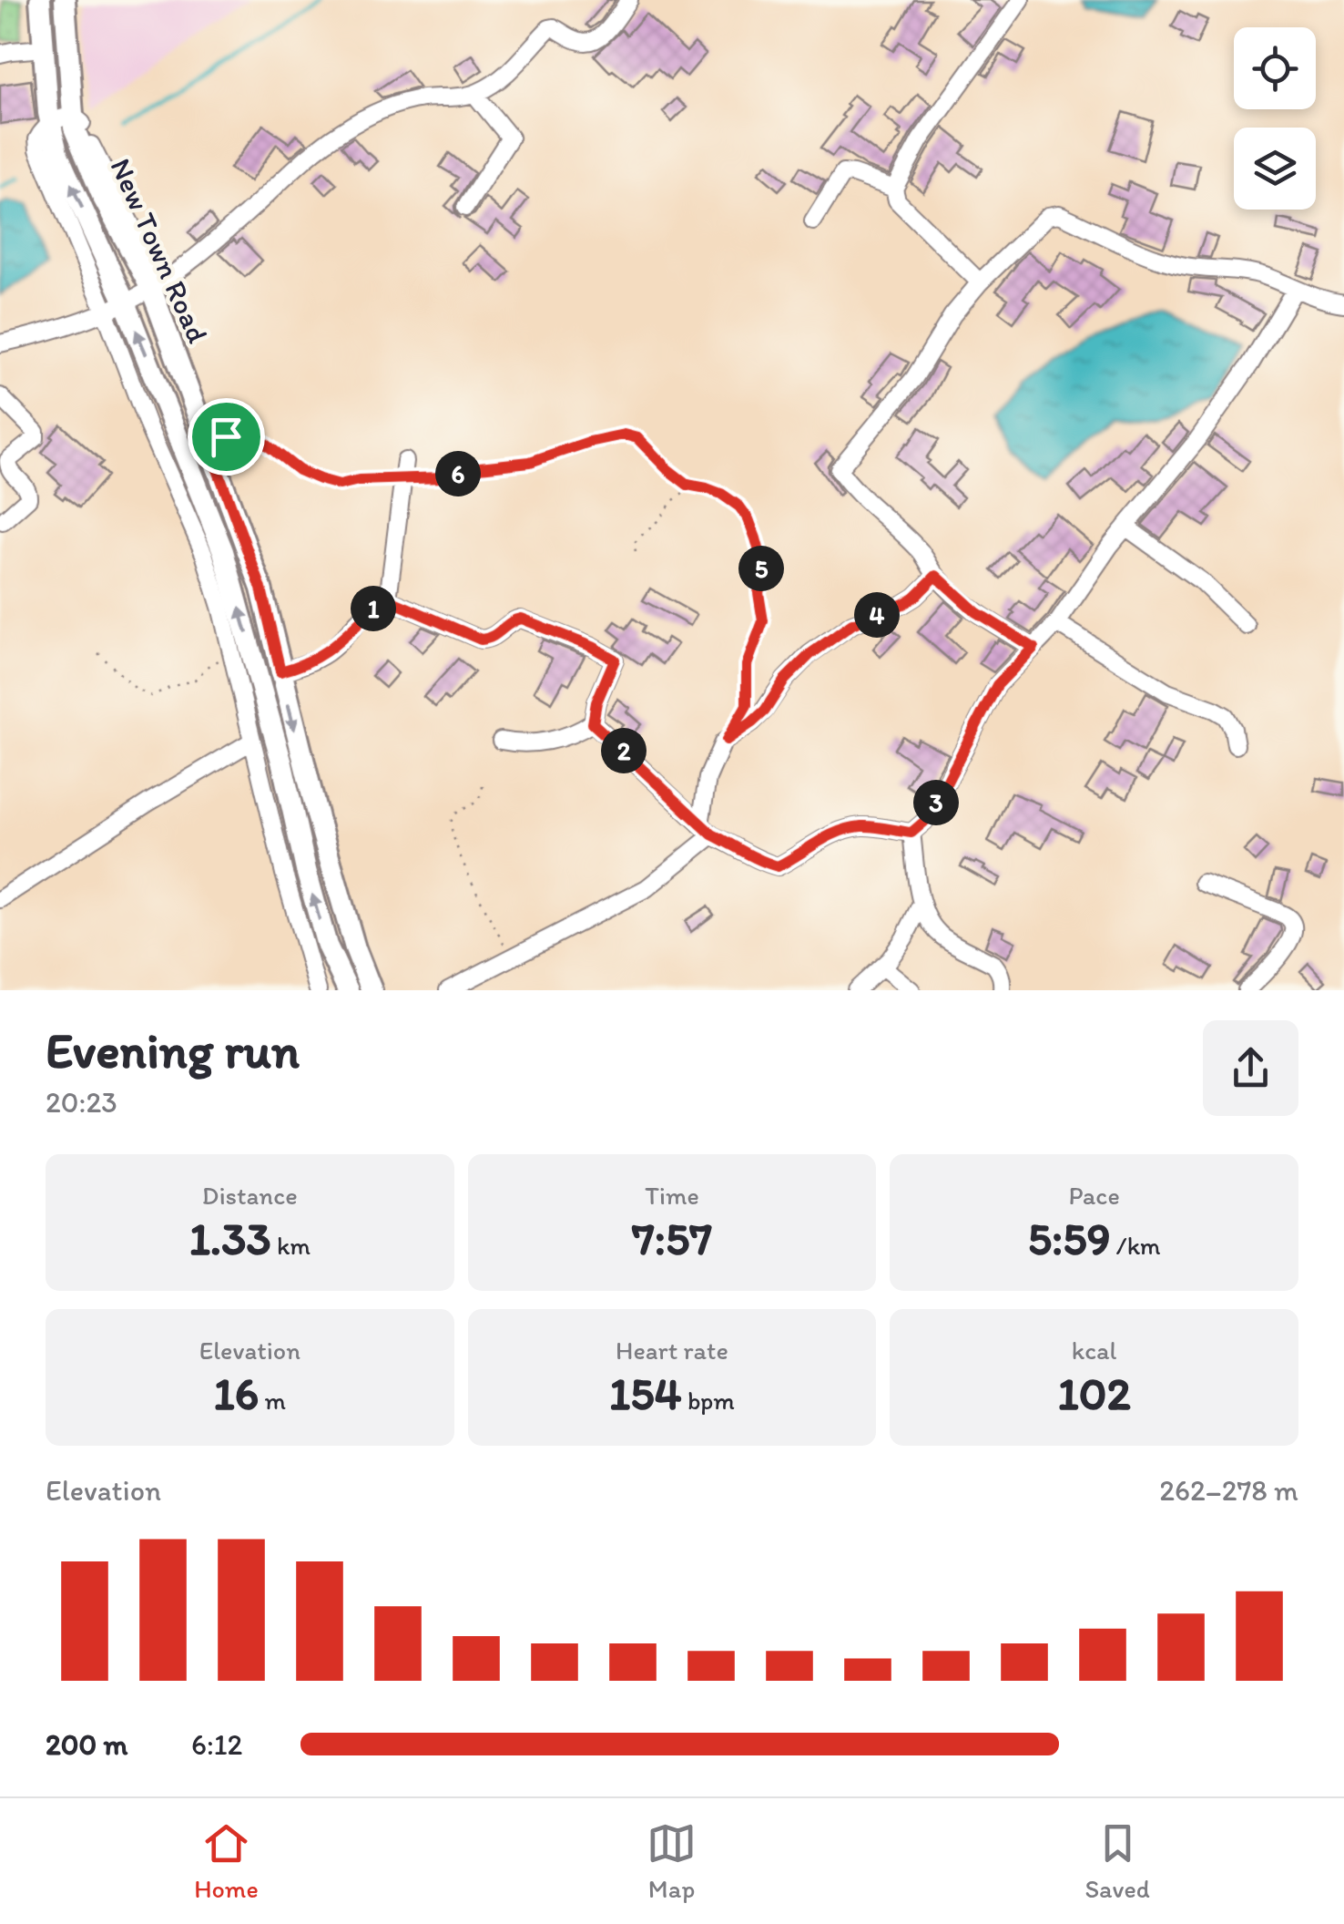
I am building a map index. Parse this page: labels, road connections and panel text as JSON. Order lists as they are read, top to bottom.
{
  "streets": {
    "main road": ["New Town Road"]
  },
  "page": {
    "pins": [
      "6",
      "5",
      "1",
      "4",
      "2",
      "3"
    ],
    "heading": ["Evening run", "20:23"],
    "stats": [
      ["Distance", "1.33 km"],
      ["Time", "7:57"],
      ["Pace", "5:59 /km"],
      ["Elevation", "16 m"],
      ["Heart rate", "154 bpm"],
      ["kcal", "102"]
    ],
    "chart": ["Elevation", "262–278 m"],
    "list": [
      {
        "name": "200 m",
        "note": "6:12"
      }
    ],
    "tabs": ["Home", "Map", "Saved"]
  }
}
